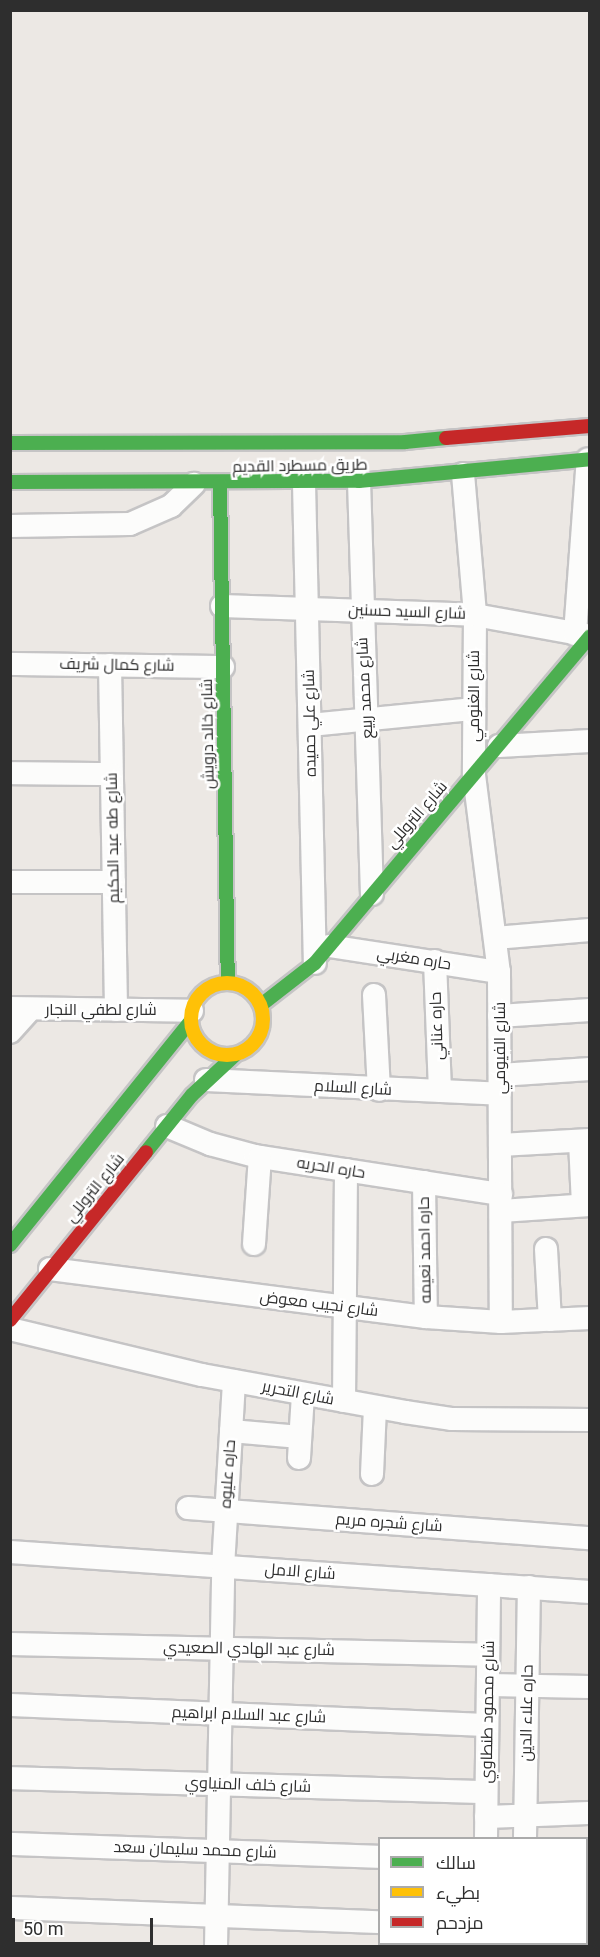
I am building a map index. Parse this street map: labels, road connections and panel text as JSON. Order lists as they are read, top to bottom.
{
  "streets": {
    "street": [
      "طريق مسطرد القديم",
      "شارع السيد حسنين",
      "شارع كمال شريف",
      "شارع محمد ربيع",
      "شارع الغنومي",
      "شارع علي حميده",
      "شارع خالد درويش",
      "شارع التروللي",
      "شارع طه عبد الحكيم",
      "حاره مغربي",
      "شارع لطفي النجار",
      "حاره عناني",
      "شارع الفيومي",
      "شارع السلام",
      "حاره الحريه",
      "حاره احمد نعيمه",
      "شارع نجيب معوض",
      "شارع التحرير",
      "حاره عليوه",
      "شارع شجره مريم",
      "شارع الامل",
      "شارع عبد الهادي الصعيدي",
      "شارع محمود طنطاوي",
      "حاره علاء الدين",
      "شارع عبد السلام ابراهيم",
      "شارع خلف المنياوي",
      "شارع محمد سليمان سعد"
    ]
  },
  "crossings": [
    ["طريق مسطرد القديم", "شارع محمد ربيع"],
    ["طريق مسطرد القديم", "شارع الغنومي"],
    ["طريق مسطرد القديم", "شارع علي حميده"],
    ["طريق مسطرد القديم", "شارع خالد درويش"],
    ["شارع السيد حسنين", "شارع محمد ربيع"],
    ["شارع السيد حسنين", "شارع الغنومي"],
    ["شارع السيد حسنين", "شارع علي حميده"],
    ["شارع السيد حسنين", "شارع خالد درويش"],
    ["شارع السيد حسنين", "شارع التروللي"],
    ["شارع كمال شريف", "شارع خالد درويش"],
    ["شارع كمال شريف", "شارع طه عبد الحكيم"],
    ["شارع محمد ربيع", "شارع التروللي"],
    ["شارع الغنومي", "شارع التروللي"],
    ["شارع الغنومي", "شارع الفيومي"],
    ["شارع علي حميده", "شارع التروللي"],
    ["شارع علي حميده", "حاره مغربي"],
    ["شارع خالد درويش", "شارع التروللي"],
    ["شارع خالد درويش", "شارع لطفي النجار"],
    ["شارع التروللي", "حاره مغربي"],
    ["شارع التروللي", "شارع لطفي النجار"],
    ["شارع التروللي", "شارع الفيومي"],
    ["شارع التروللي", "شارع السلام"],
    ["شارع التروللي", "حاره الحريه"],
    ["شارع التروللي", "شارع نجيب معوض"],
    ["شارع طه عبد الحكيم", "شارع لطفي النجار"],
    ["حاره مغربي", "حاره عناني"],
    ["حاره مغربي", "شارع الفيومي"],
    ["حاره عناني", "شارع السلام"],
    ["شارع الفيومي", "شارع السلام"],
    ["شارع الفيومي", "حاره الحريه"],
    ["شارع الفيومي", "شارع نجيب معوض"],
    ["حاره الحريه", "حاره احمد نعيمه"],
    ["حاره احمد نعيمه", "شارع نجيب معوض"],
    ["شارع التحرير", "حاره عليوه"],
    ["حاره عليوه", "شارع شجره مريم"],
    ["حاره عليوه", "شارع الامل"],
    ["حاره عليوه", "شارع عبد الهادي الصعيدي"],
    ["حاره عليوه", "شارع عبد السلام ابراهيم"],
    ["حاره عليوه", "شارع خلف المنياوي"],
    ["حاره عليوه", "شارع محمد سليمان سعد"],
    ["شارع الامل", "شارع محمود طنطاوي"],
    ["شارع الامل", "حاره علاء الدين"],
    ["شارع عبد الهادي الصعيدي", "شارع محمود طنطاوي"],
    ["شارع محمود طنطاوي", "شارع عبد السلام ابراهيم"],
    ["شارع محمود طنطاوي", "شارع خلف المنياوي"]
  ],
  "legend": ["سالك", "بطيء", "مزدحم"],
  "scale_bar": "50 m"
}
